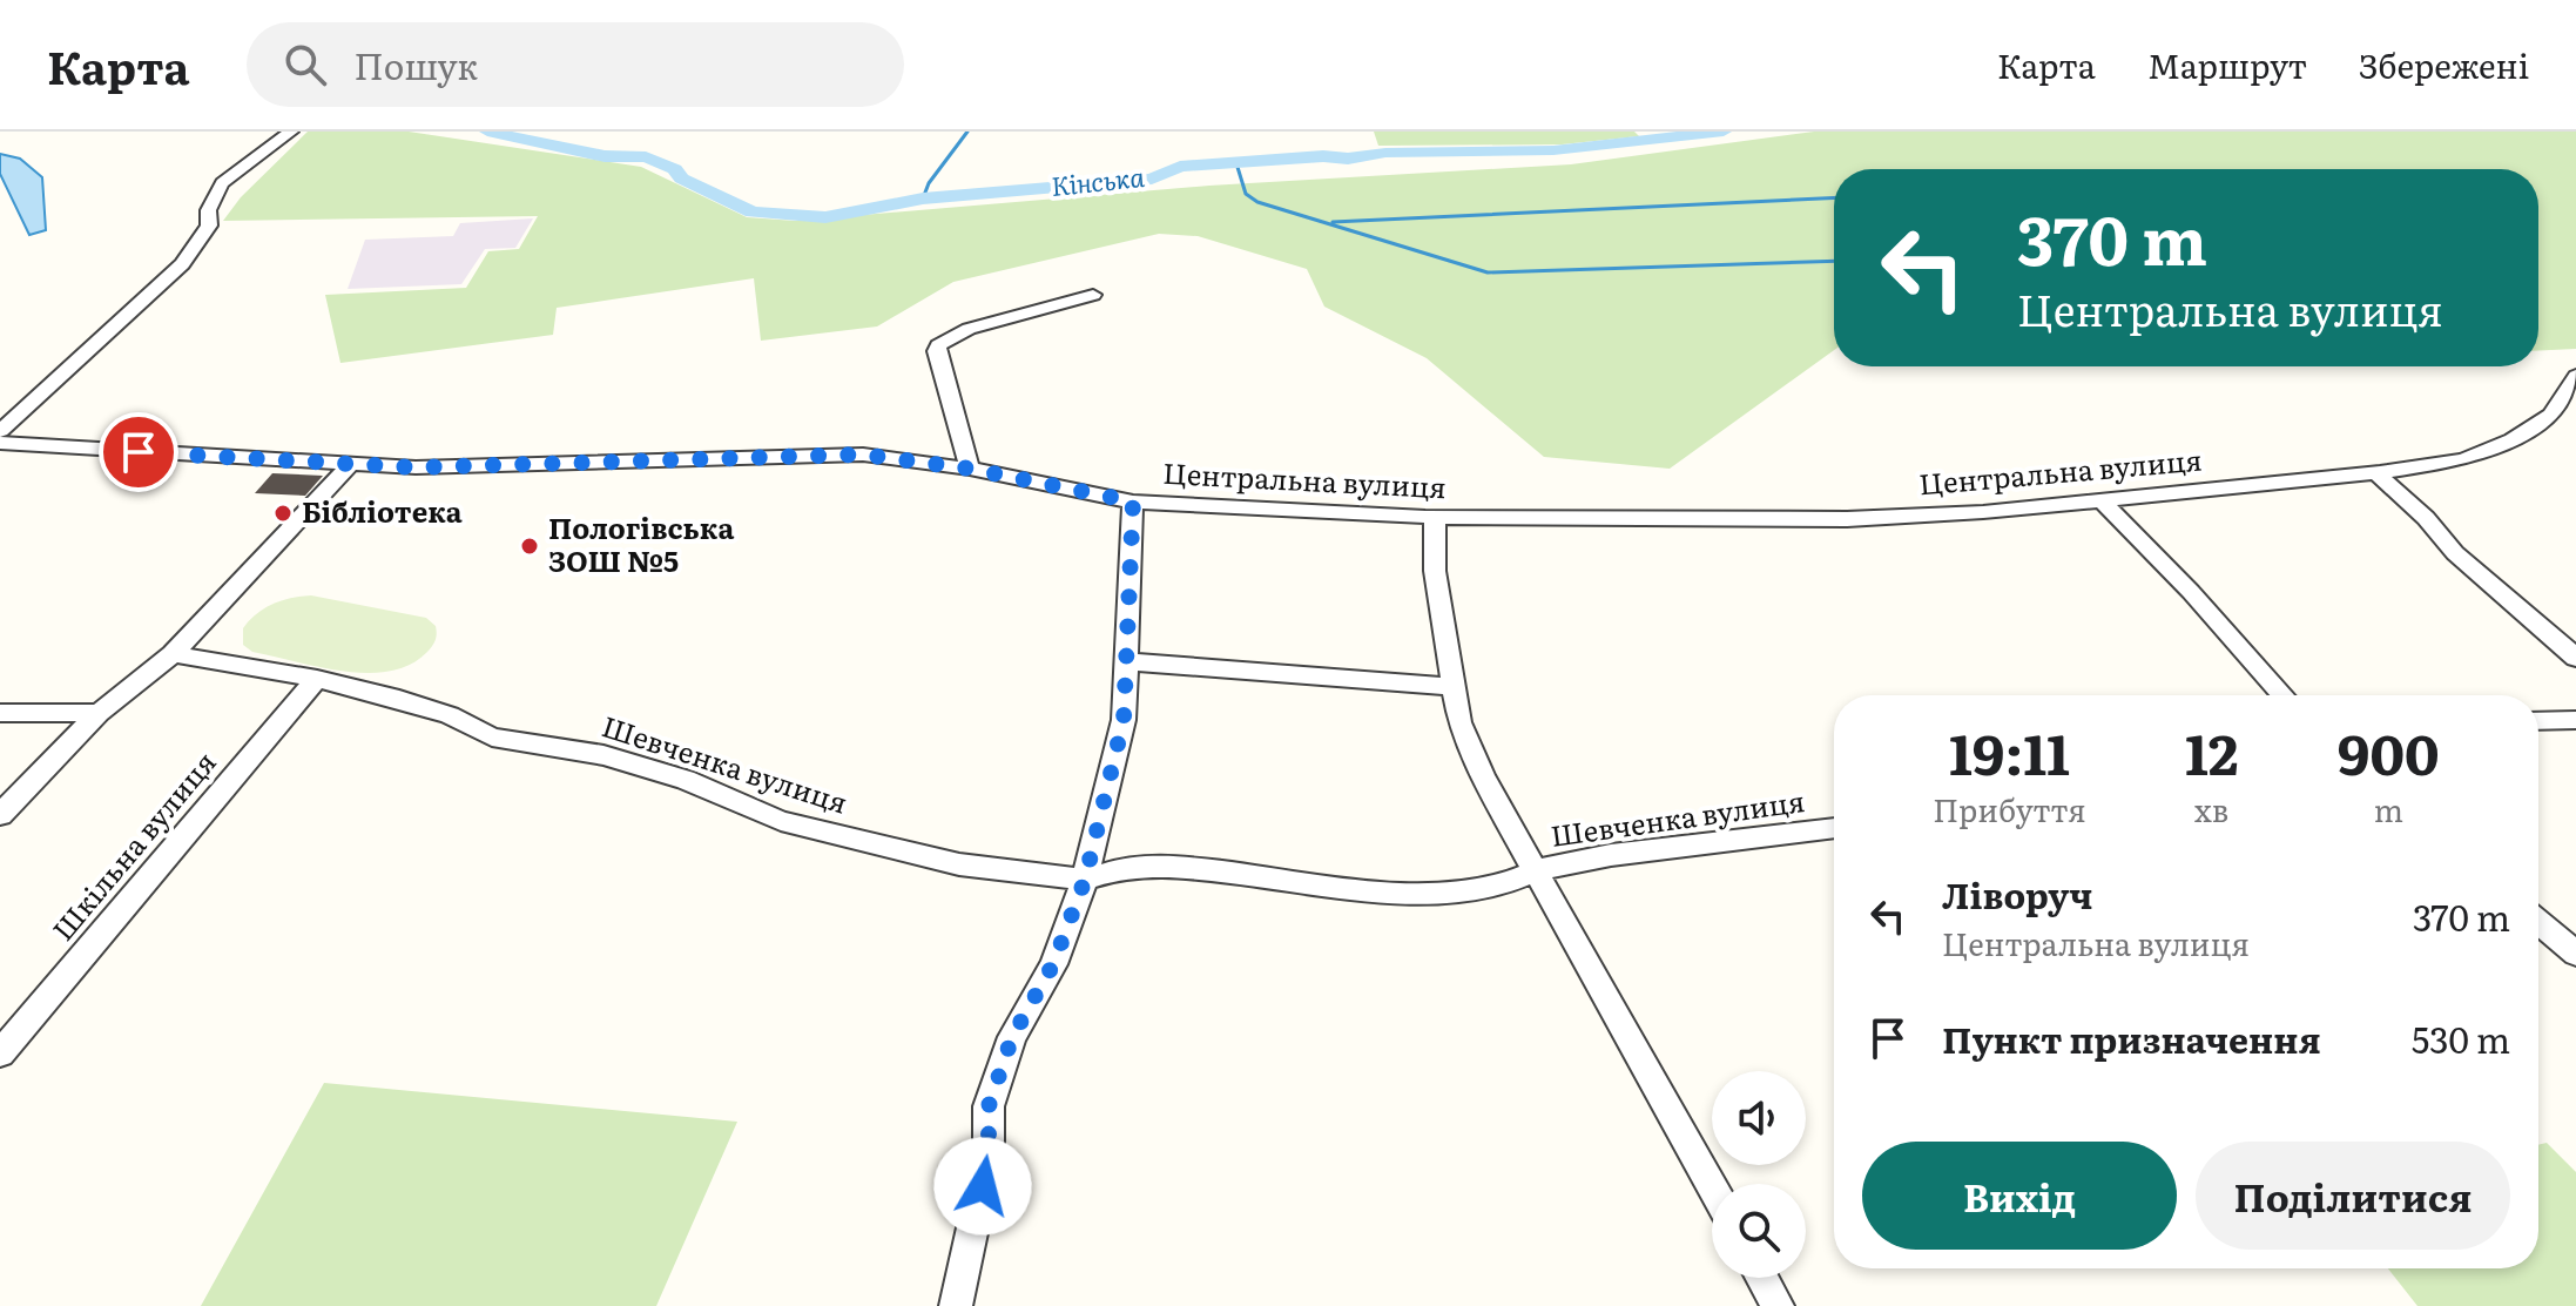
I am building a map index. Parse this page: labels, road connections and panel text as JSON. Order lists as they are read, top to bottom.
{
  "streets": {
    "street": ["Центральна вулиця", "Шевченка вулиця", "Шкільна вулиця"]
  },
  "crossings": [
    ["Шевченка вулиця", "Шкільна вулиця"]
  ],
  "water": ["Кінська"],
  "places": ["Бібліотека", "Пологівська ЗОШ №5"],
  "page": {
    "header": "Карта",
    "search": "Пошук",
    "nav": ["Карта", "Маршрут", "Збережені"],
    "turn": ["370 m", "Центральна вулиця"],
    "eta": [
      "19:11",
      "Прибуття",
      "12",
      "хв",
      "900",
      "m"
    ],
    "list": [
      {
        "name": "Ліворуч",
        "note": "Центральна вулиця",
        "value": "370 m"
      },
      {
        "name": "Пункт призначення",
        "value": "530 m"
      }
    ],
    "buttons": ["Вихід", "Поділитися"]
  }
}
